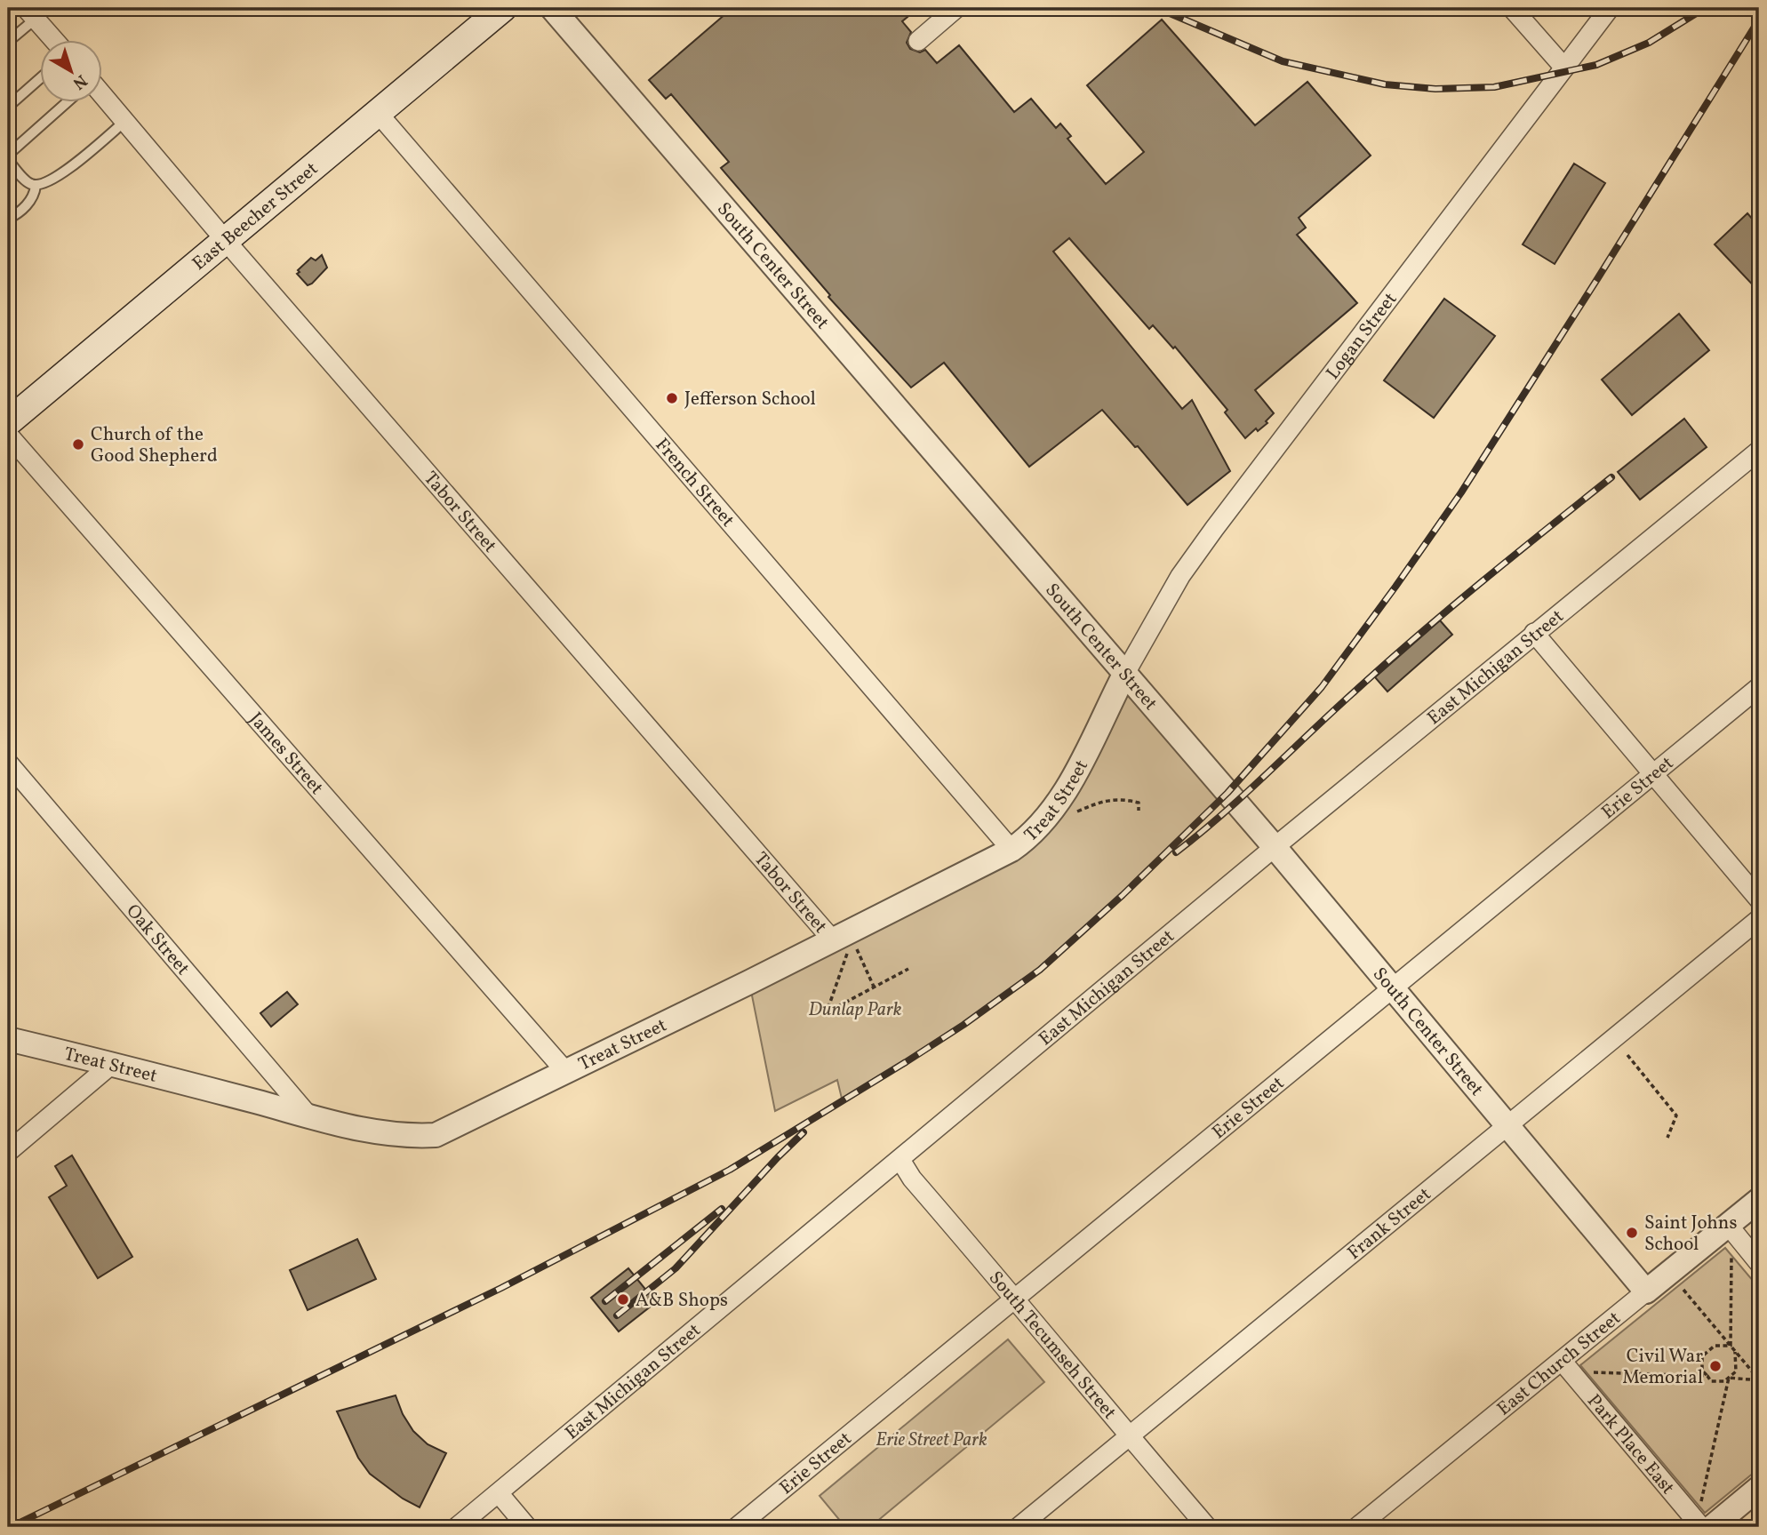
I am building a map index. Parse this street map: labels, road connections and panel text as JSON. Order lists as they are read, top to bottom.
{
  "streets": {
    "main road": ["East Beecher Street"],
    "street": [
      "South Center Street",
      "Logan Street",
      "French Street",
      "Tabor Street",
      "East Michigan Street",
      "James Street",
      "Erie Street",
      "Treat Street",
      "Oak Street",
      "Frank Street",
      "South Tecumseh Street",
      "East Church Street",
      "Park Place East"
    ]
  },
  "crossings": [
    ["East Beecher Street", "French Street"],
    ["East Beecher Street", "Tabor Street"],
    ["South Center Street", "Logan Street"],
    ["South Center Street", "East Michigan Street"],
    ["South Center Street", "Erie Street"],
    ["South Center Street", "Treat Street"],
    ["South Center Street", "Frank Street"],
    ["South Center Street", "East Church Street"],
    ["Logan Street", "Treat Street"],
    ["French Street", "Treat Street"],
    ["Tabor Street", "Treat Street"],
    ["East Michigan Street", "South Tecumseh Street"],
    ["James Street", "Treat Street"],
    ["Erie Street", "South Tecumseh Street"],
    ["Treat Street", "Oak Street"],
    ["Frank Street", "South Tecumseh Street"],
    ["East Church Street", "Park Place East"]
  ],
  "parks": ["Dunlap Park", "Erie Street Park"],
  "places": [
    "Jefferson School",
    "Church of the Good Shepherd",
    "Saint Johns School",
    "A&B Shops",
    "Civil War Memorial"
  ],
  "north": "bottom right"
}
